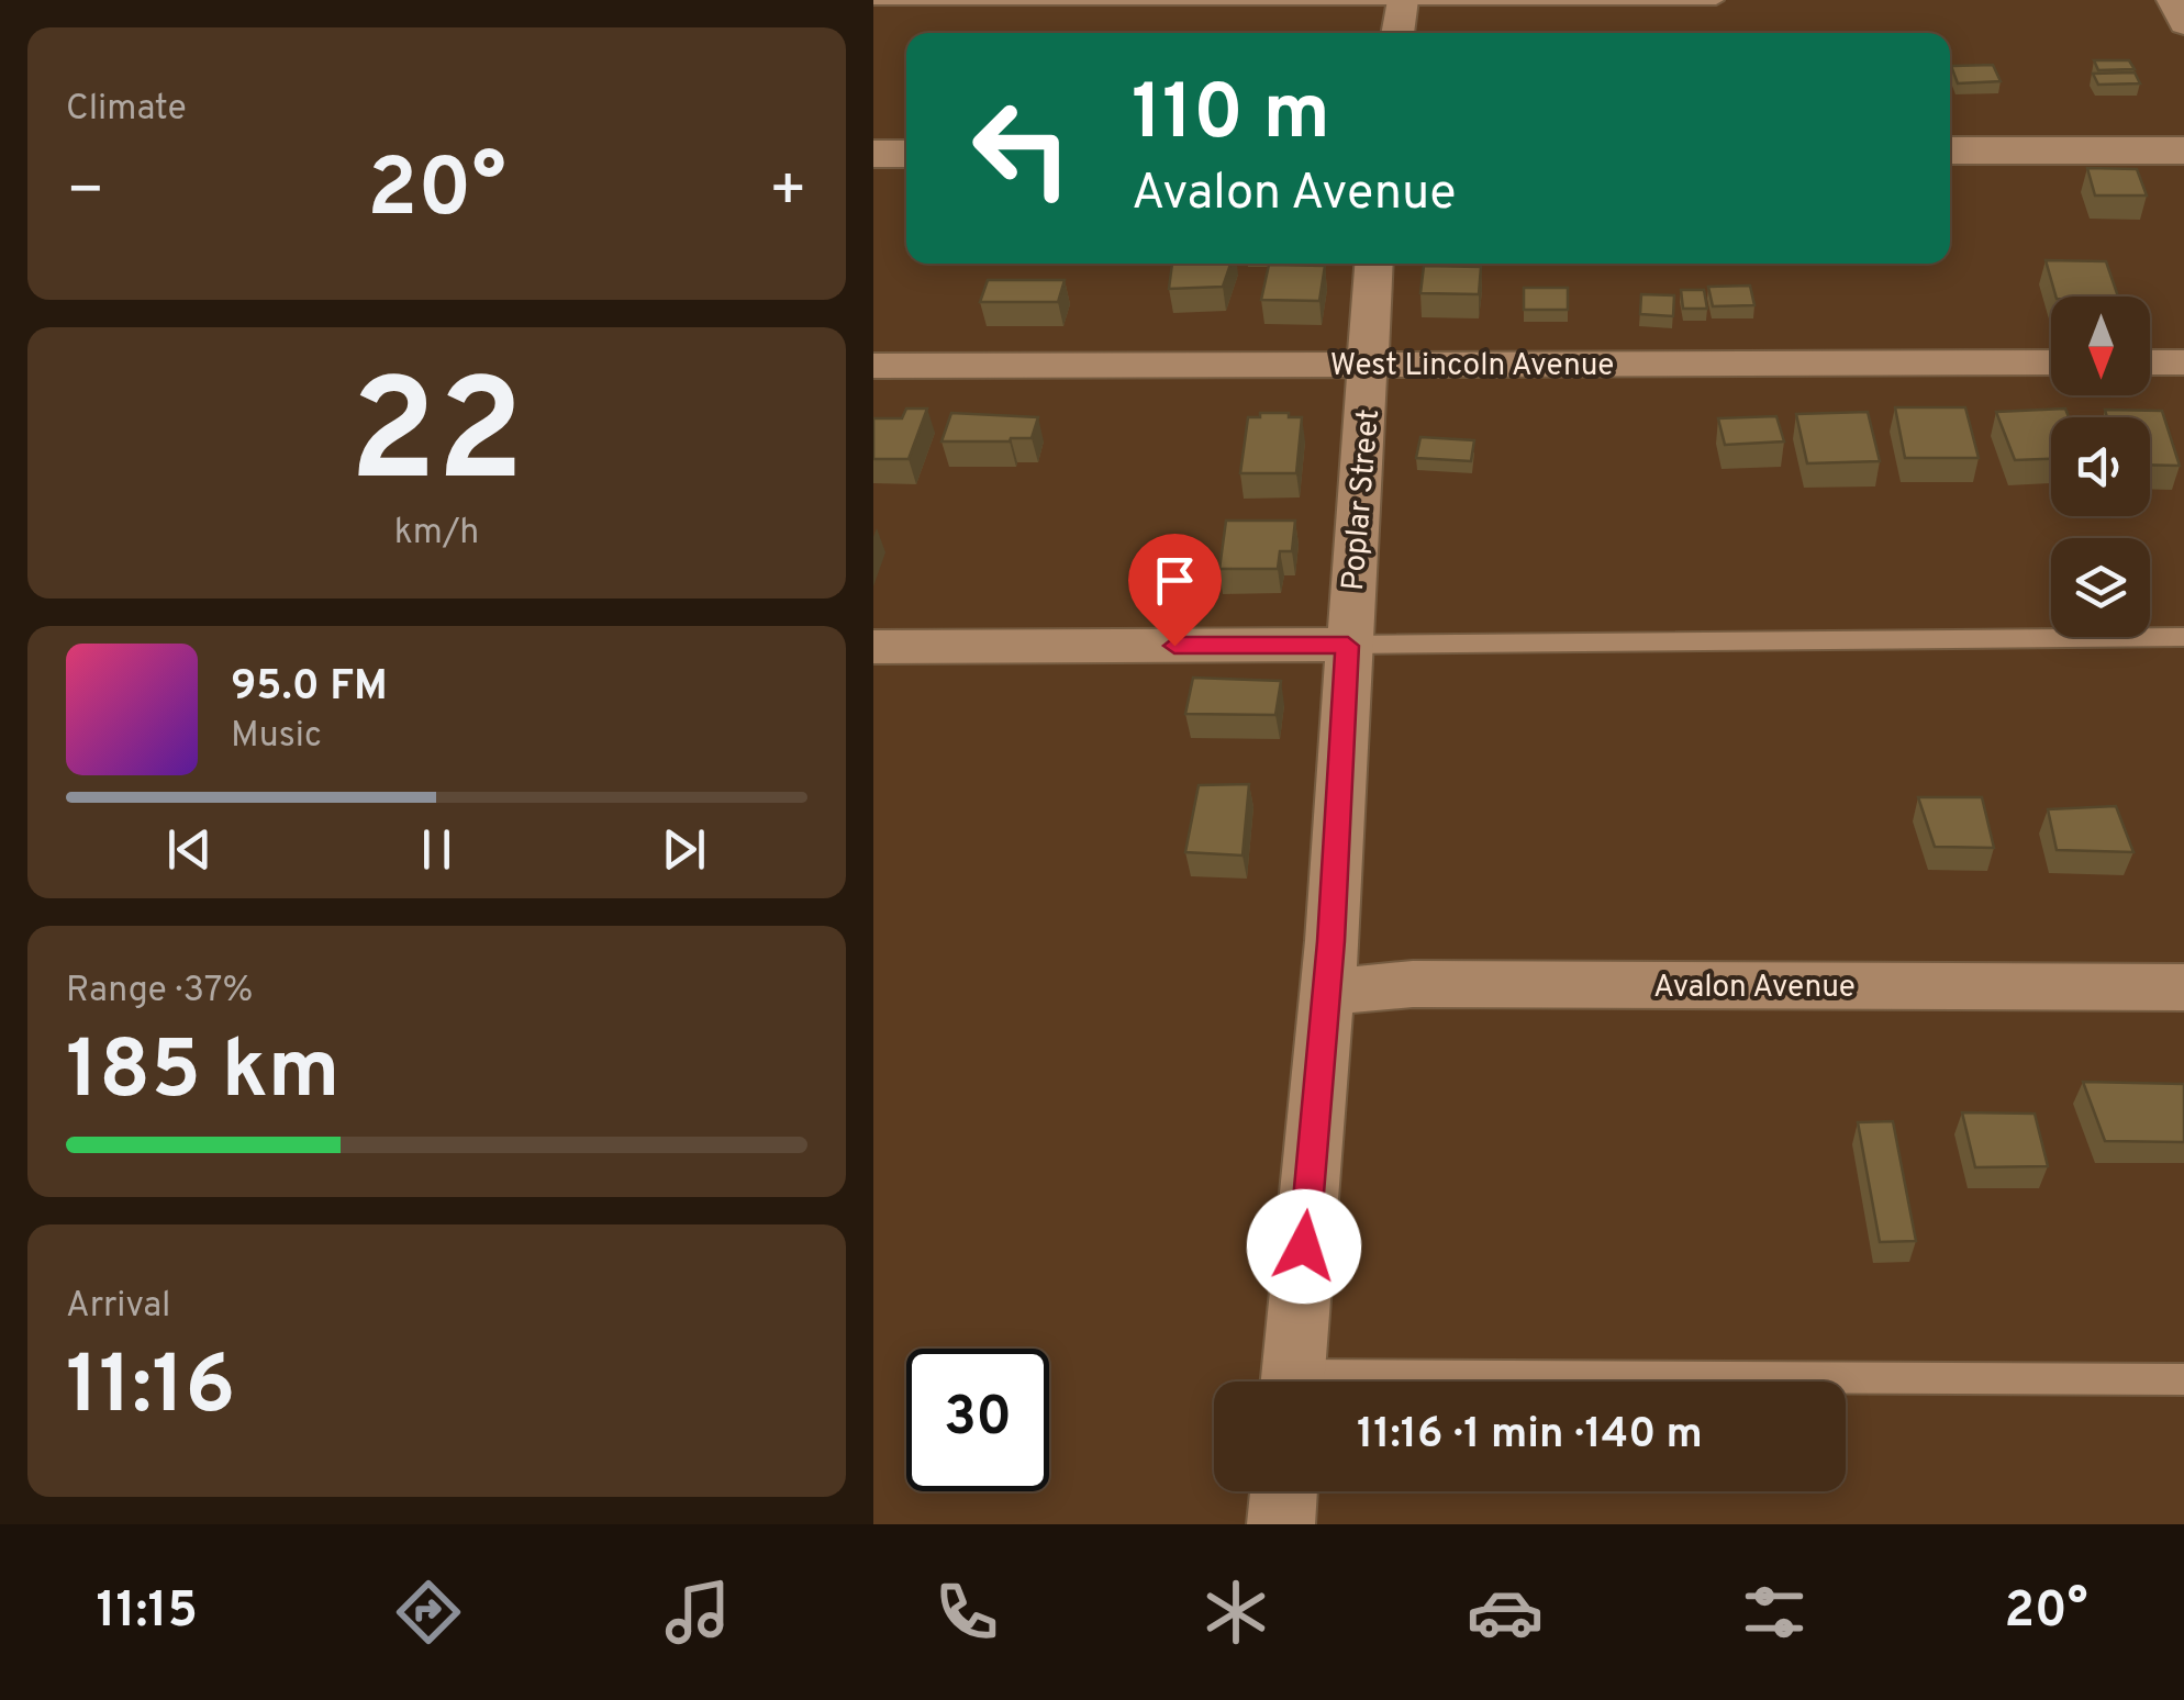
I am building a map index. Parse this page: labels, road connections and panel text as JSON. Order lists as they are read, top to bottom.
{
  "streets": {
    "street": ["West Lincoln Avenue", "Poplar Street", "Avalon Avenue"]
  },
  "crossings": [
    ["West Lincoln Avenue", "Poplar Street"],
    ["Poplar Street", "Avalon Avenue"]
  ],
  "north": "bottom",
  "page": {
    "tile": [
      "Climate",
      ["22", "km/h"],
      ["Range · 37%", "185 km"],
      ["Arrival", "11:16"]
    ],
    "turn": ["110 m", "Avalon Avenue"],
    "heat": ["−", "20°", "+"],
    "song": ["95.0 FM", "Music"],
    "limit": "30",
    "trip": "11:16 · 1 min · 140 m",
    "tabs": ["11:15", "20°"]
  }
}
